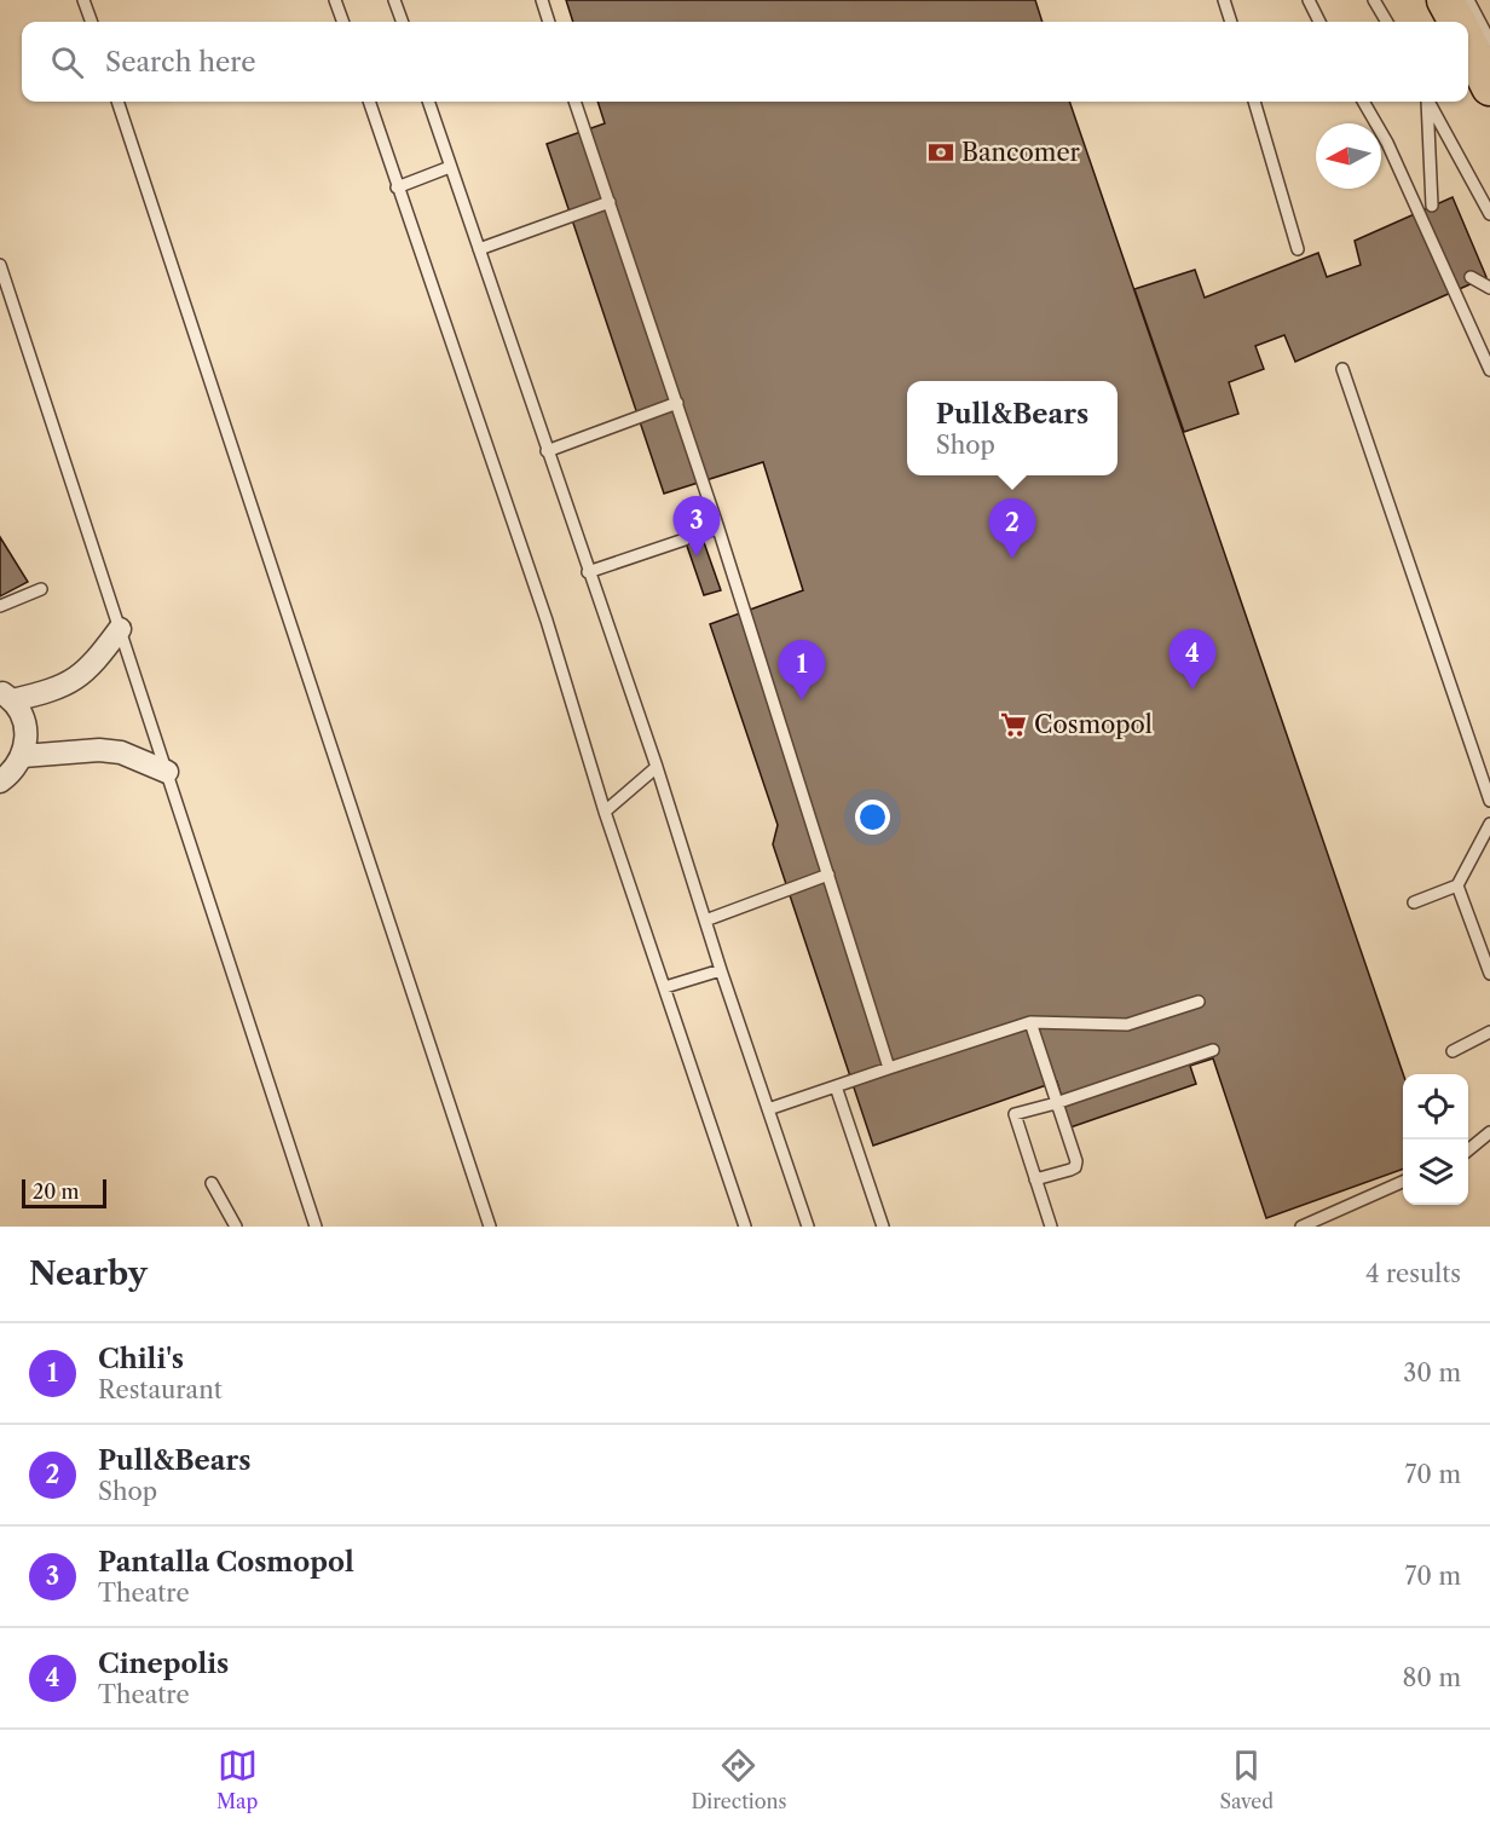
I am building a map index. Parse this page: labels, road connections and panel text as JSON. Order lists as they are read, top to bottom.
{
  "places": {
    "bank": ["Bancomer"],
    "supermarket": ["Cosmopol"]
  },
  "scale_bar": "20 m",
  "north": "left",
  "page": {
    "search": "Search here",
    "popup": ["Pull&Bears", "Shop"],
    "pins": [
      "3",
      "2",
      "4",
      "1"
    ],
    "scale": "20 m",
    "heading": ["Nearby", "4 results"],
    "list": [
      {
        "mark": "1",
        "name": "Chili's",
        "note": "Restaurant",
        "value": "30 m"
      },
      {
        "mark": "2",
        "name": "Pull&Bears",
        "note": "Shop",
        "value": "70 m"
      },
      {
        "mark": "3",
        "name": "Pantalla Cosmopol",
        "note": "Theatre",
        "value": "70 m"
      },
      {
        "mark": "4",
        "name": "Cinepolis",
        "note": "Theatre",
        "value": "80 m"
      }
    ],
    "nav": ["Map", "Directions", "Saved"]
  }
}
